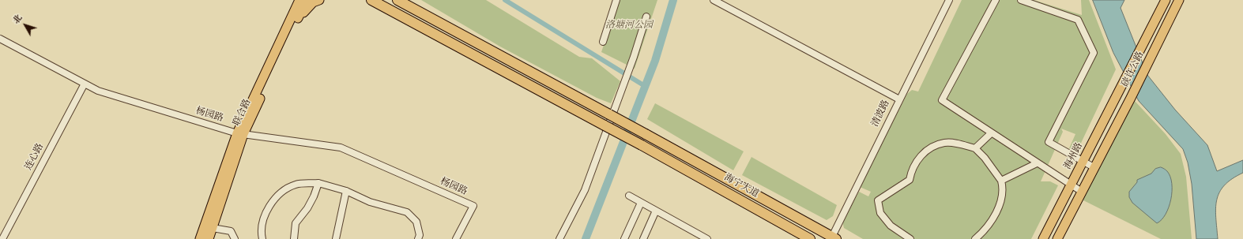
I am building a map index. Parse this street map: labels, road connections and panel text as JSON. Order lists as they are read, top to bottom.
{
  "streets": {
    "highway": ["海宁大道"],
    "main road": ["硖许公路", "联合路", "海州路"],
    "street": ["清波路", "杨园路", "连心路"]
  },
  "crossings": [
    ["硖许公路", "海州路"],
    ["联合路", "杨园路"],
    ["清波路", "海宁大道"],
    ["杨园路", "连心路"]
  ],
  "parks": ["洛塘河公园"],
  "north": "top left"
}
